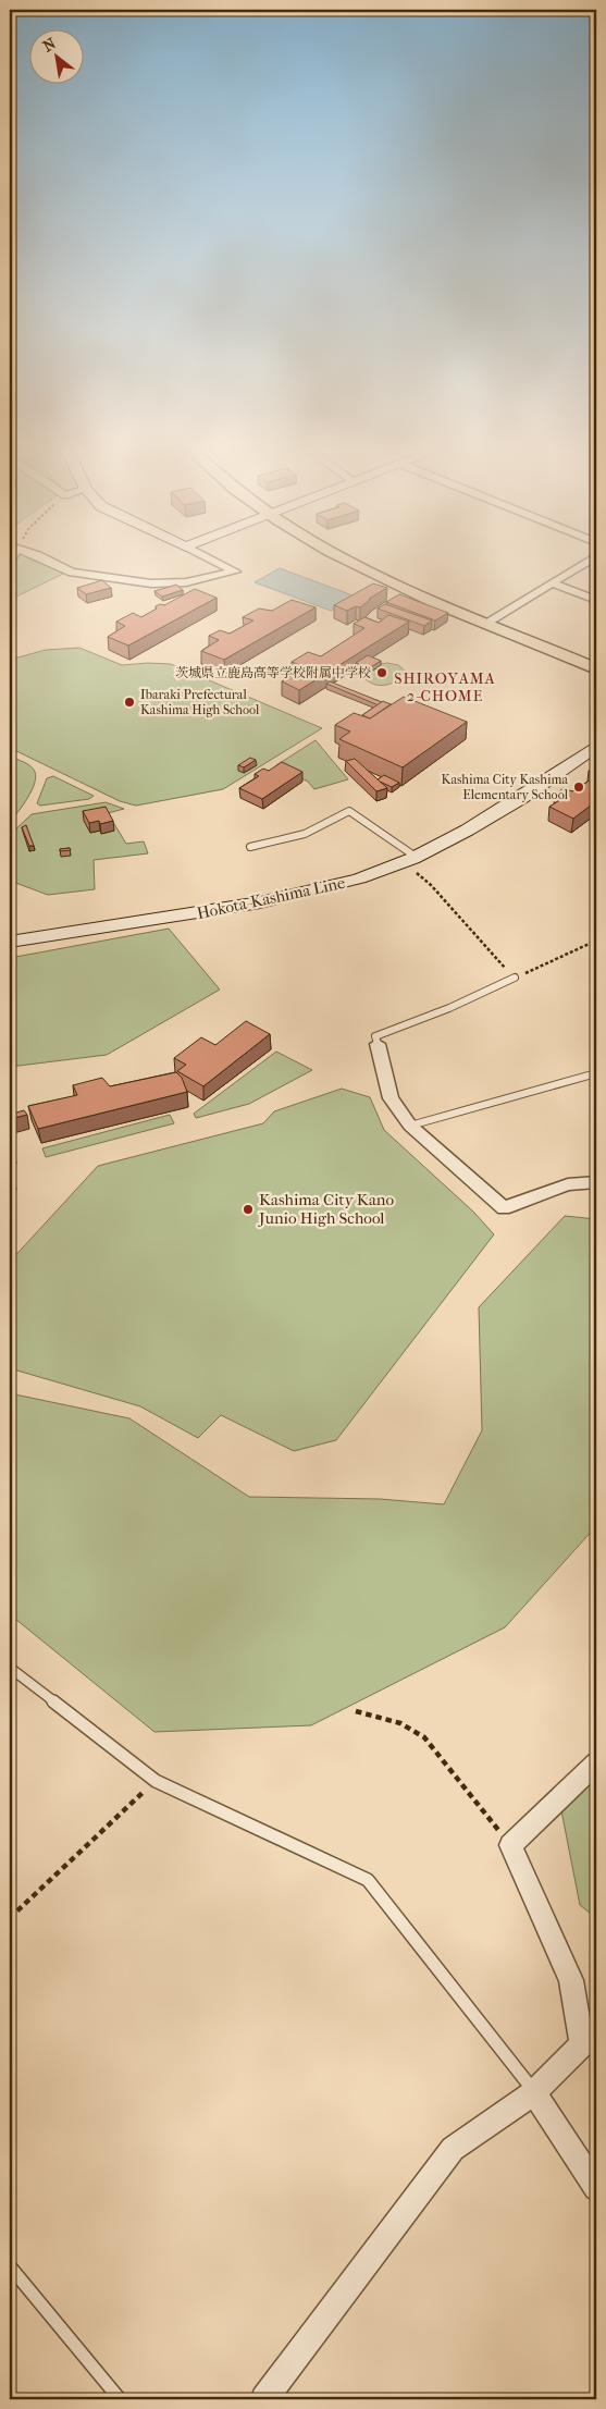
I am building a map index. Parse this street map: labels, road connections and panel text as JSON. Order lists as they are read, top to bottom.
{
  "streets": {
    "main road": ["Hokota-Kashima Line"]
  },
  "districts": ["SHIROYAMA 2-CHOME"],
  "places": [
    "茨城県立鹿島高等学校附属中学校",
    "Ibaraki Prefectural Kashima High School",
    "Kashima City Kashima Elementary School",
    "Kashima City Kano Junio High School"
  ],
  "north": "top left"
}
